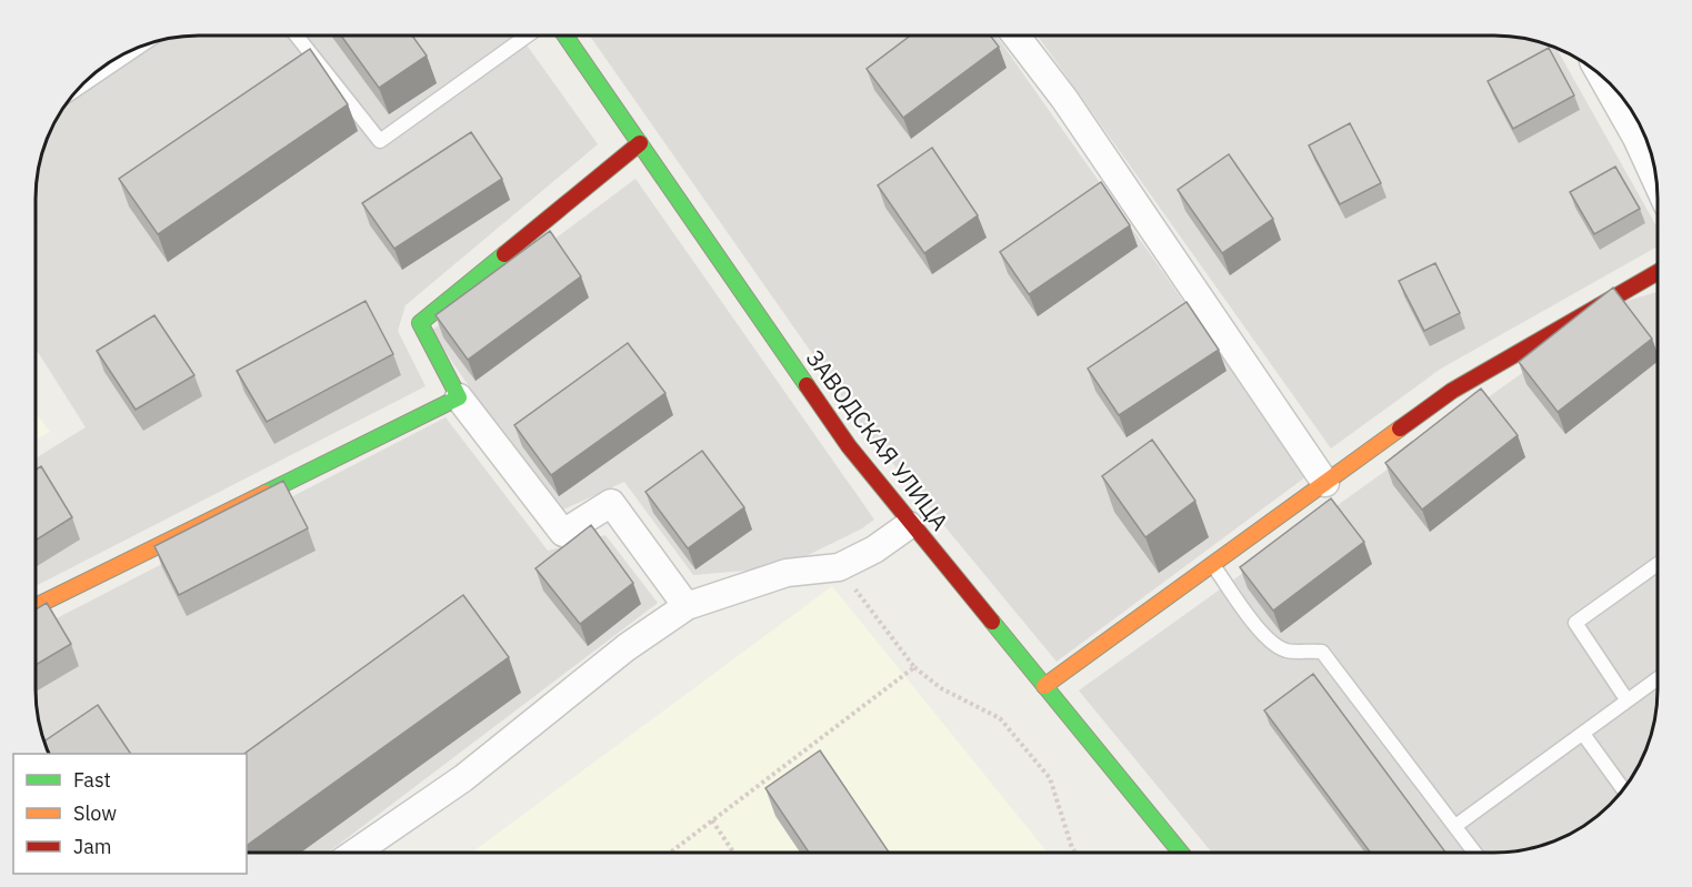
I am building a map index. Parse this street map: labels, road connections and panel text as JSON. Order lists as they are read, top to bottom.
{
  "streets": {
    "street": ["ЗАВОДСКАЯ УЛИЦА"]
  },
  "legend": ["Fast", "Slow", "Jam"]
}
